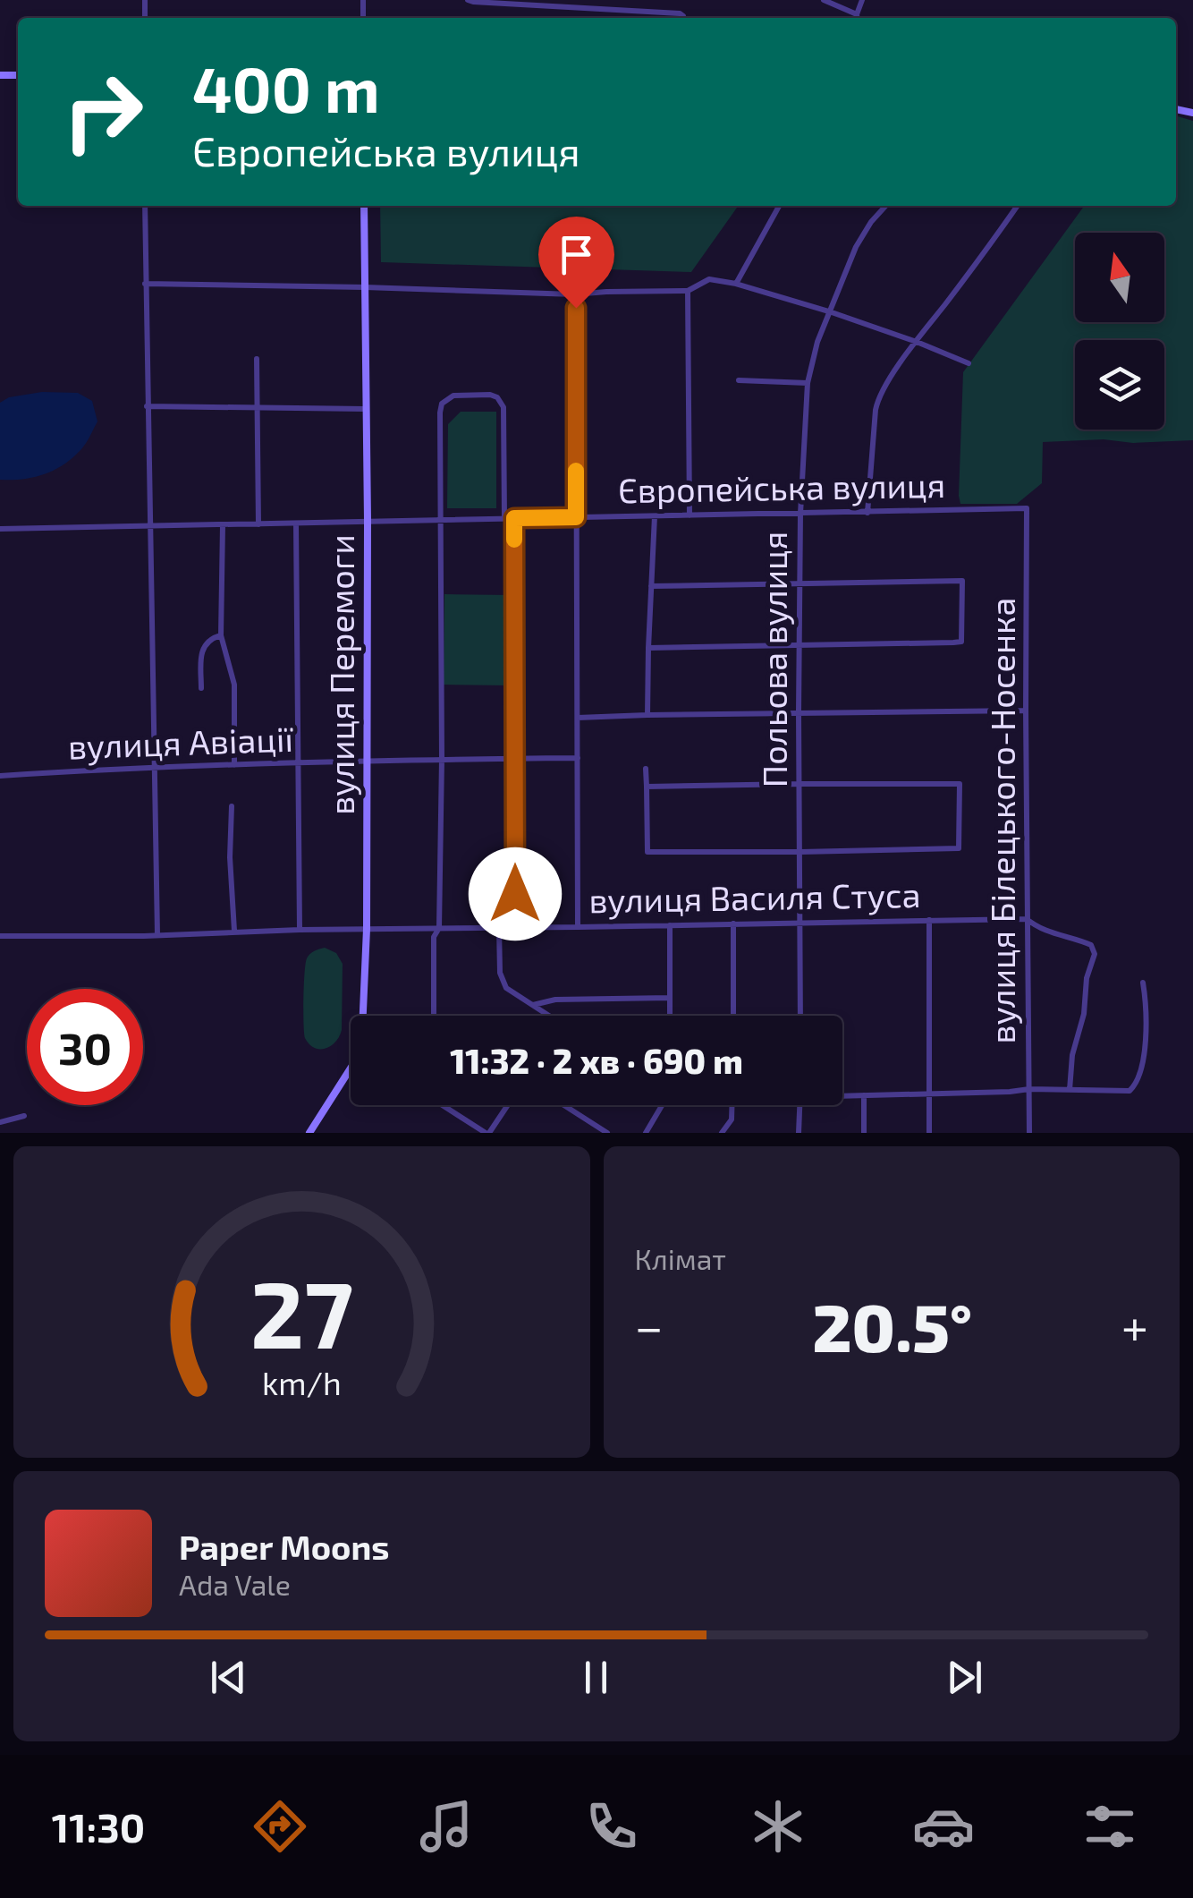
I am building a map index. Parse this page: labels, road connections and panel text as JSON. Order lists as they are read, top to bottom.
{
  "streets": {
    "street": [
      "Європейська вулиця",
      "Польова вулиця",
      "вулиця Перемоги",
      "вулиця Авіації",
      "вулиця Білецького-Носенка",
      "вулиця Василя Стуса"
    ]
  },
  "crossings": [
    ["Європейська вулиця", "Польова вулиця"],
    ["Європейська вулиця", "вулиця Перемоги"],
    ["Європейська вулиця", "вулиця Білецького-Носенка"],
    ["Польова вулиця", "вулиця Василя Стуса"],
    ["вулиця Перемоги", "вулиця Авіації"],
    ["вулиця Перемоги", "вулиця Василя Стуса"],
    ["вулиця Білецького-Носенка", "вулиця Василя Стуса"]
  ],
  "north": "top",
  "page": {
    "turn": ["400 m", "Європейська вулиця"],
    "limit": "30",
    "trip": "11:32 · 2 хв · 690 m",
    "tile": "Клімат",
    "heat": ["−", "20.5°", "+"],
    "song": ["Paper Moons", "Ada Vale"],
    "tabs": "11:30",
    "gauge": ["27", "km/h"]
  }
}
